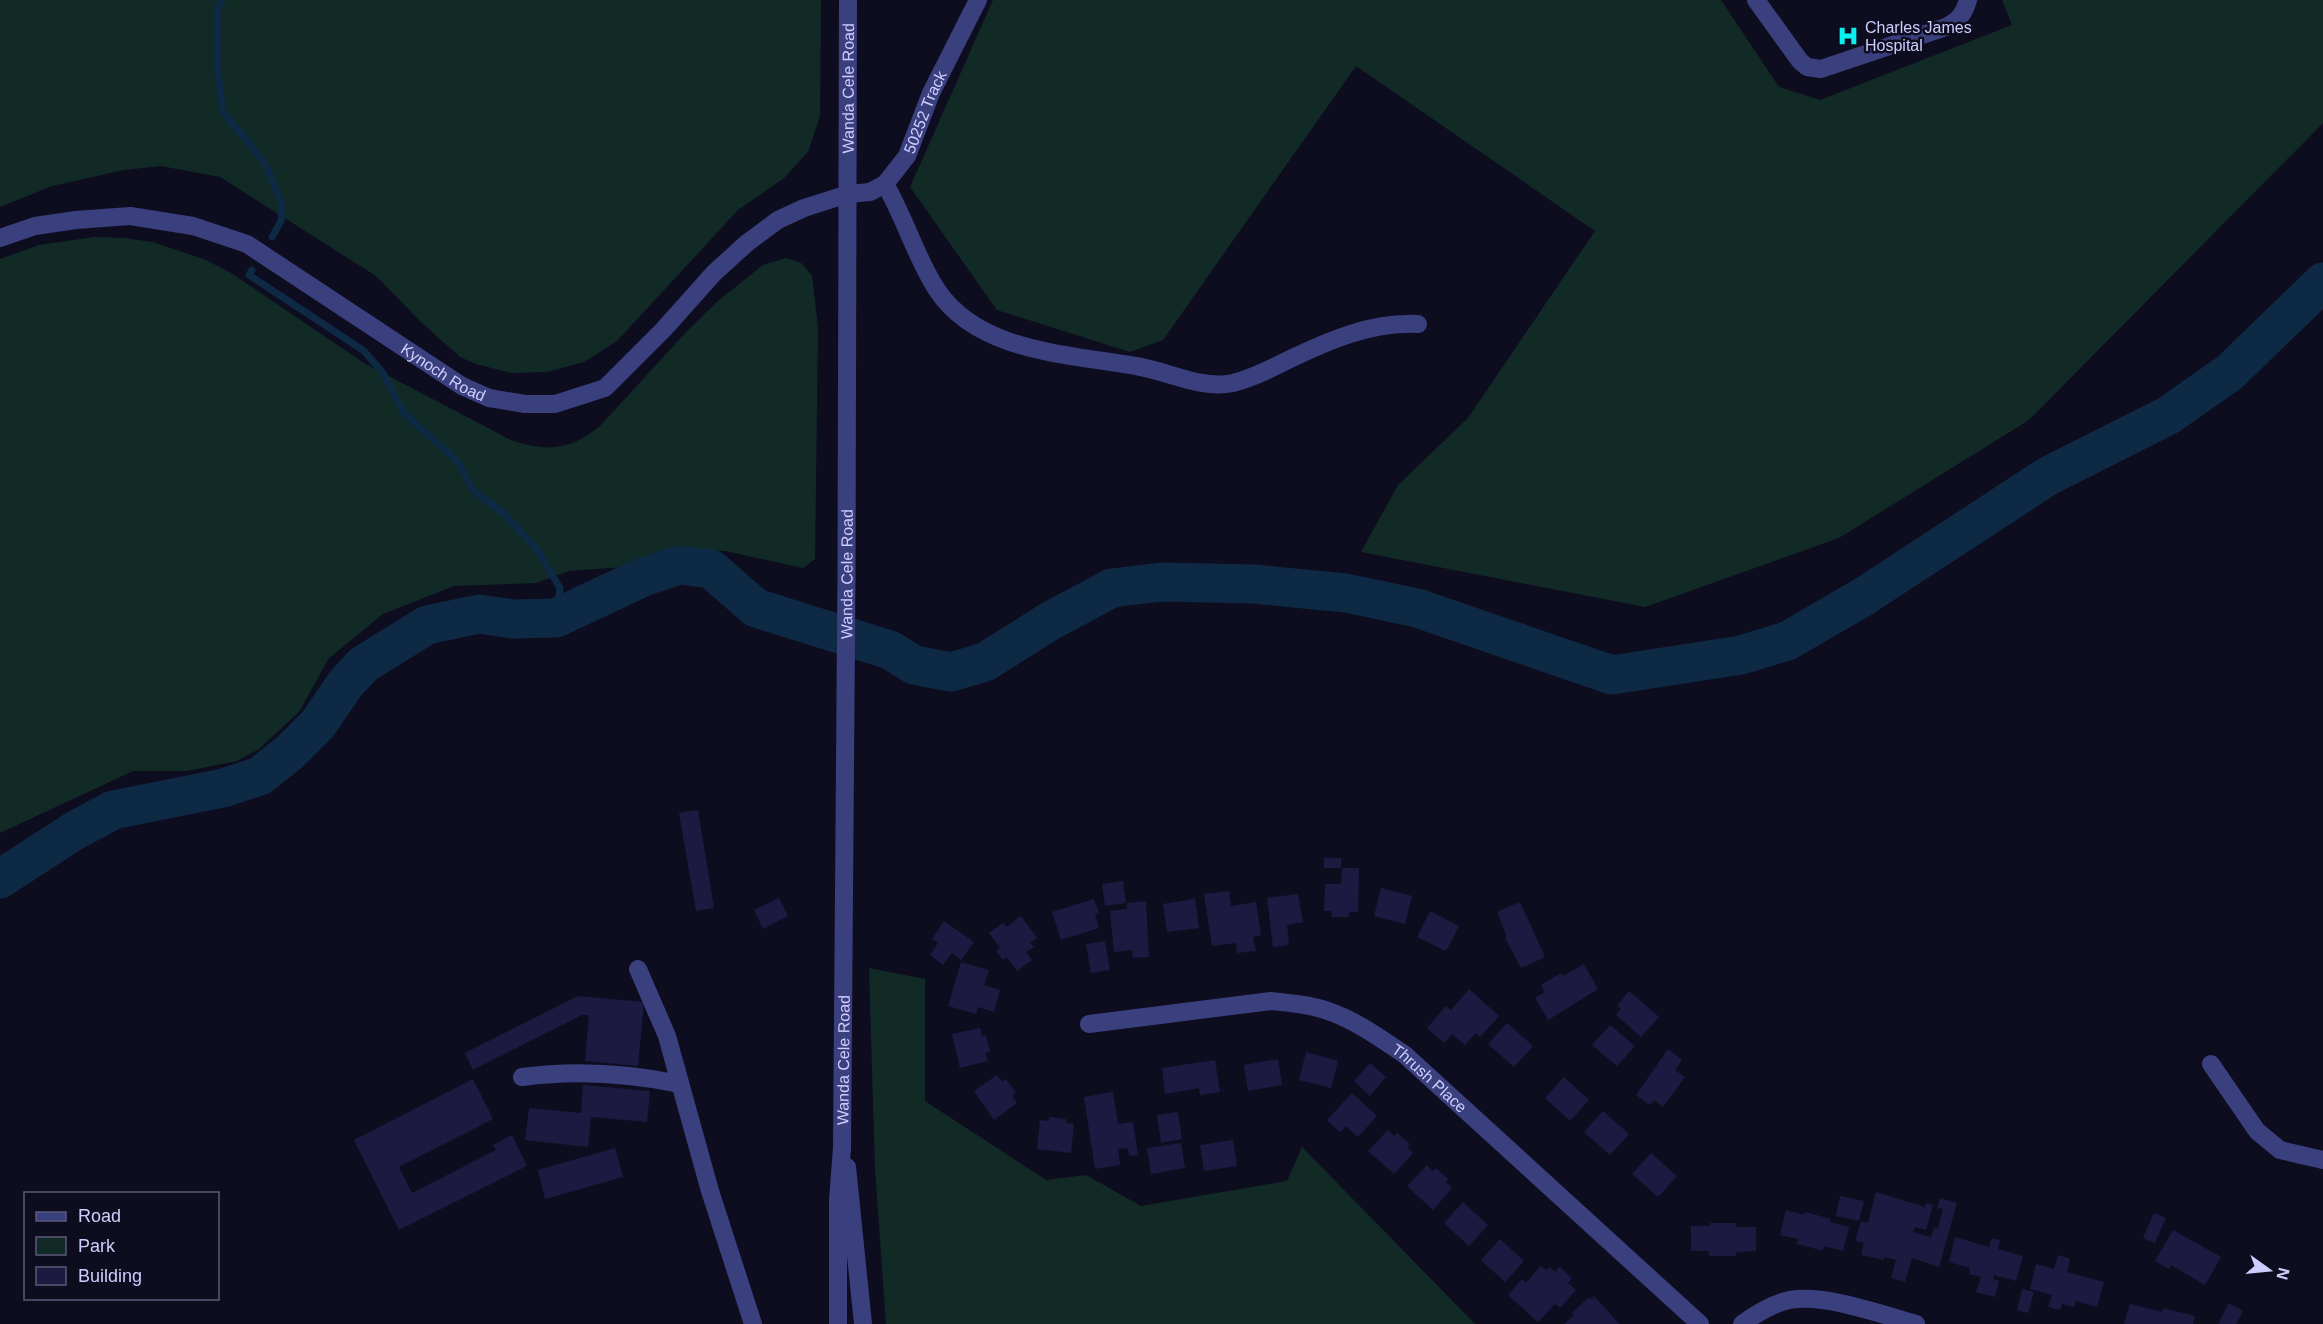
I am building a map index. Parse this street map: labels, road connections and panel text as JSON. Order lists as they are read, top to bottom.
{
  "streets": {
    "street": [
      "Wanda Cele Road",
      "50252 Track",
      "Kynoch Road",
      "Thrush Place"
    ]
  },
  "crossings": [
    ["Wanda Cele Road", "Kynoch Road"]
  ],
  "places": {
    "hospital": ["Charles James Hospital"]
  },
  "legend": ["Road", "Park", "Building"],
  "north": "right"
}
